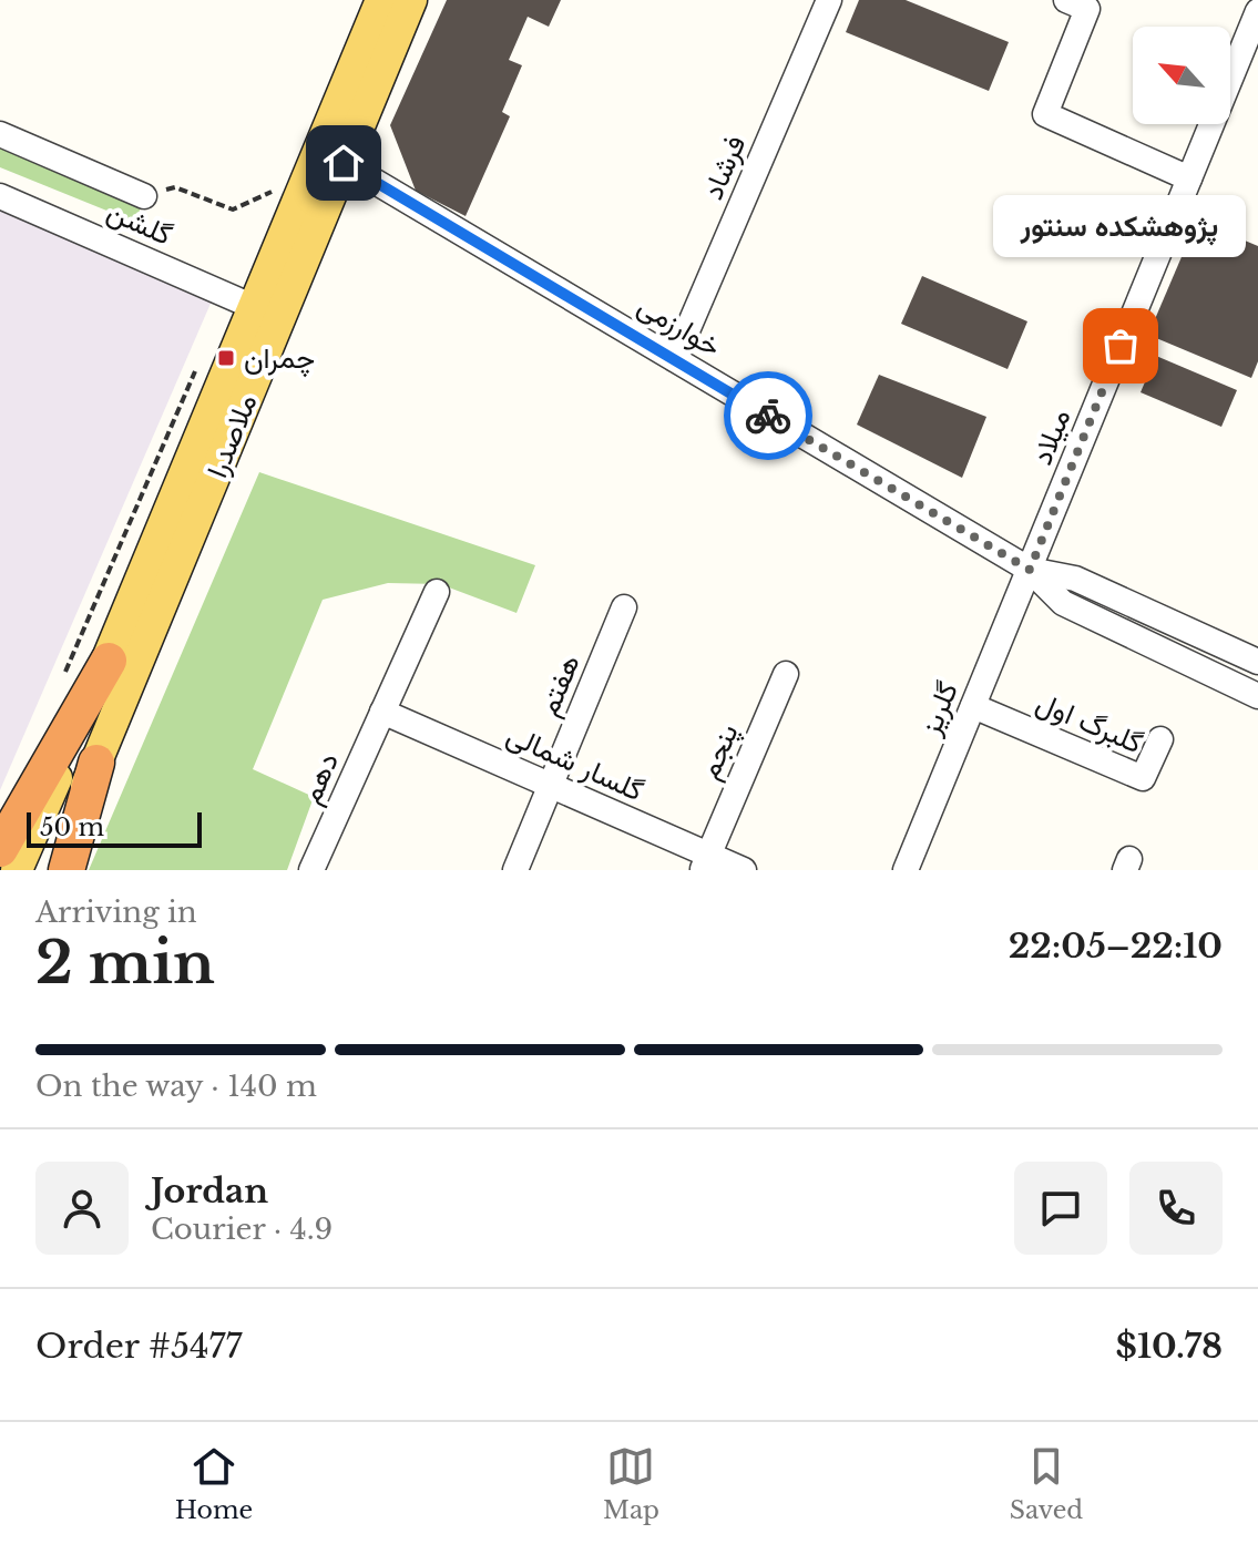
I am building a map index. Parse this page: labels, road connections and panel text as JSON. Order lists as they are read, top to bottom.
{
  "streets": {
    "main road": ["ملاصدرا"],
    "street": [
      "فرشاد",
      "گلشن",
      "خوارزمی",
      "میلاد",
      "هفتم",
      "گلریز",
      "گلبرگ اول",
      "پنجم",
      "گلسار شمالی",
      "دهم"
    ]
  },
  "crossings": [
    ["فرشاد", "خوارزمی"],
    ["گلشن", "ملاصدرا"],
    ["خوارزمی", "ملاصدرا"],
    ["خوارزمی", "میلاد"],
    ["خوارزمی", "گلریز"],
    ["میلاد", "گلریز"],
    ["هفتم", "گلسار شمالی"],
    ["گلریز", "گلبرگ اول"],
    ["پنجم", "گلسار شمالی"],
    ["گلسار شمالی", "دهم"]
  ],
  "places": {
    "other": ["پژوهشکده سنتور"],
    "transit": ["چمران"]
  },
  "scale_bar": "50 m",
  "north": "top left",
  "page": {
    "bubble": "پژوهشکده سنتور",
    "scale": "50 m",
    "heading": ["2 min", "Arriving in", "22:05–22:10"],
    "panel": [
      "Jordan",
      "Courier · 4.9",
      "Order #5477",
      "$10.78"
    ],
    "bar": "On the way · 140 m",
    "tabs": ["Home", "Map", "Saved"]
  }
}
